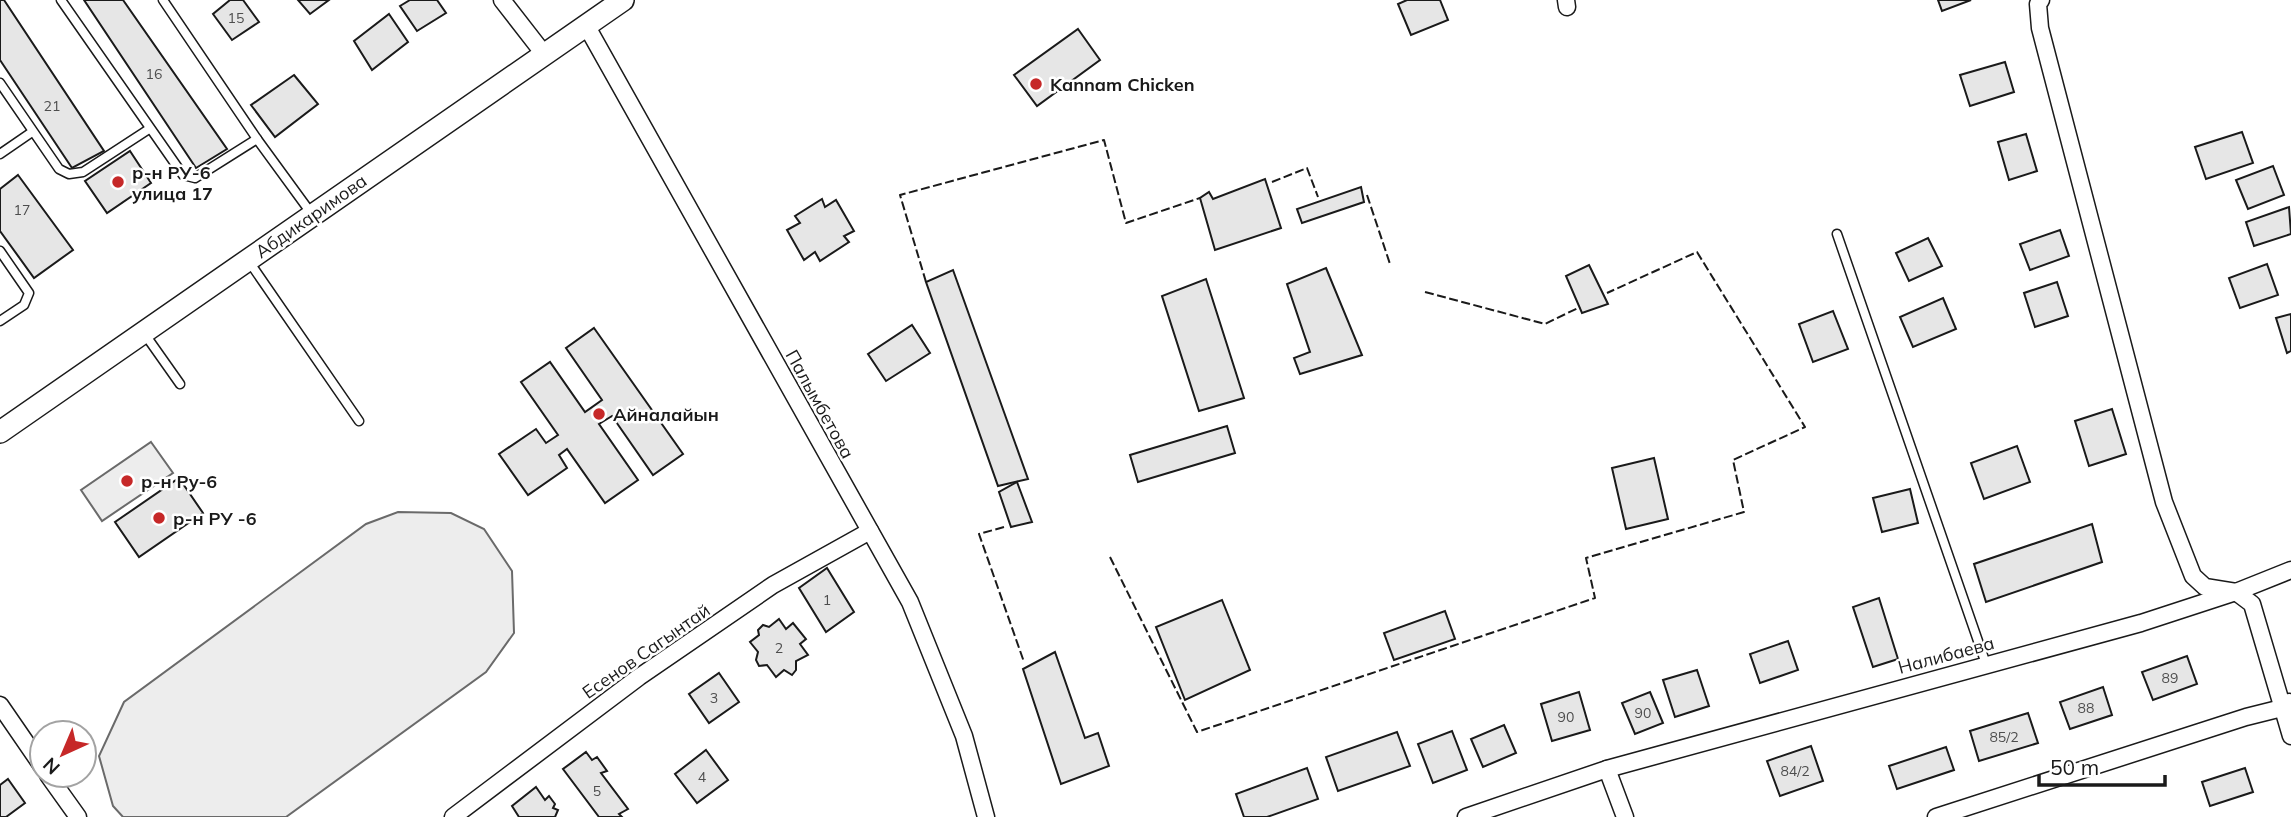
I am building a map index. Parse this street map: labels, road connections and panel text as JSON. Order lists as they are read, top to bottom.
{
  "streets": {
    "main road": ["Абдикаримова"],
    "street": ["Палымбетова", "Есенов Сагынтай", "Налибаева"]
  },
  "crossings": [
    ["Абдикаримова", "Палымбетова"],
    ["Палымбетова", "Есенов Сагынтай"]
  ],
  "places": [
    "Kannam Chicken",
    "р-н РУ-6 улица 17",
    "Айналайын",
    "р-н Ру-6",
    "р-н РУ -6"
  ],
  "house_numbers": [
    "15",
    "16",
    "21",
    "17",
    "1",
    "2",
    "89",
    "3",
    "88",
    "90",
    "90",
    "85/2",
    "84/2",
    "4",
    "5"
  ],
  "scale_bar": "50 m",
  "north": "bottom left"
}
